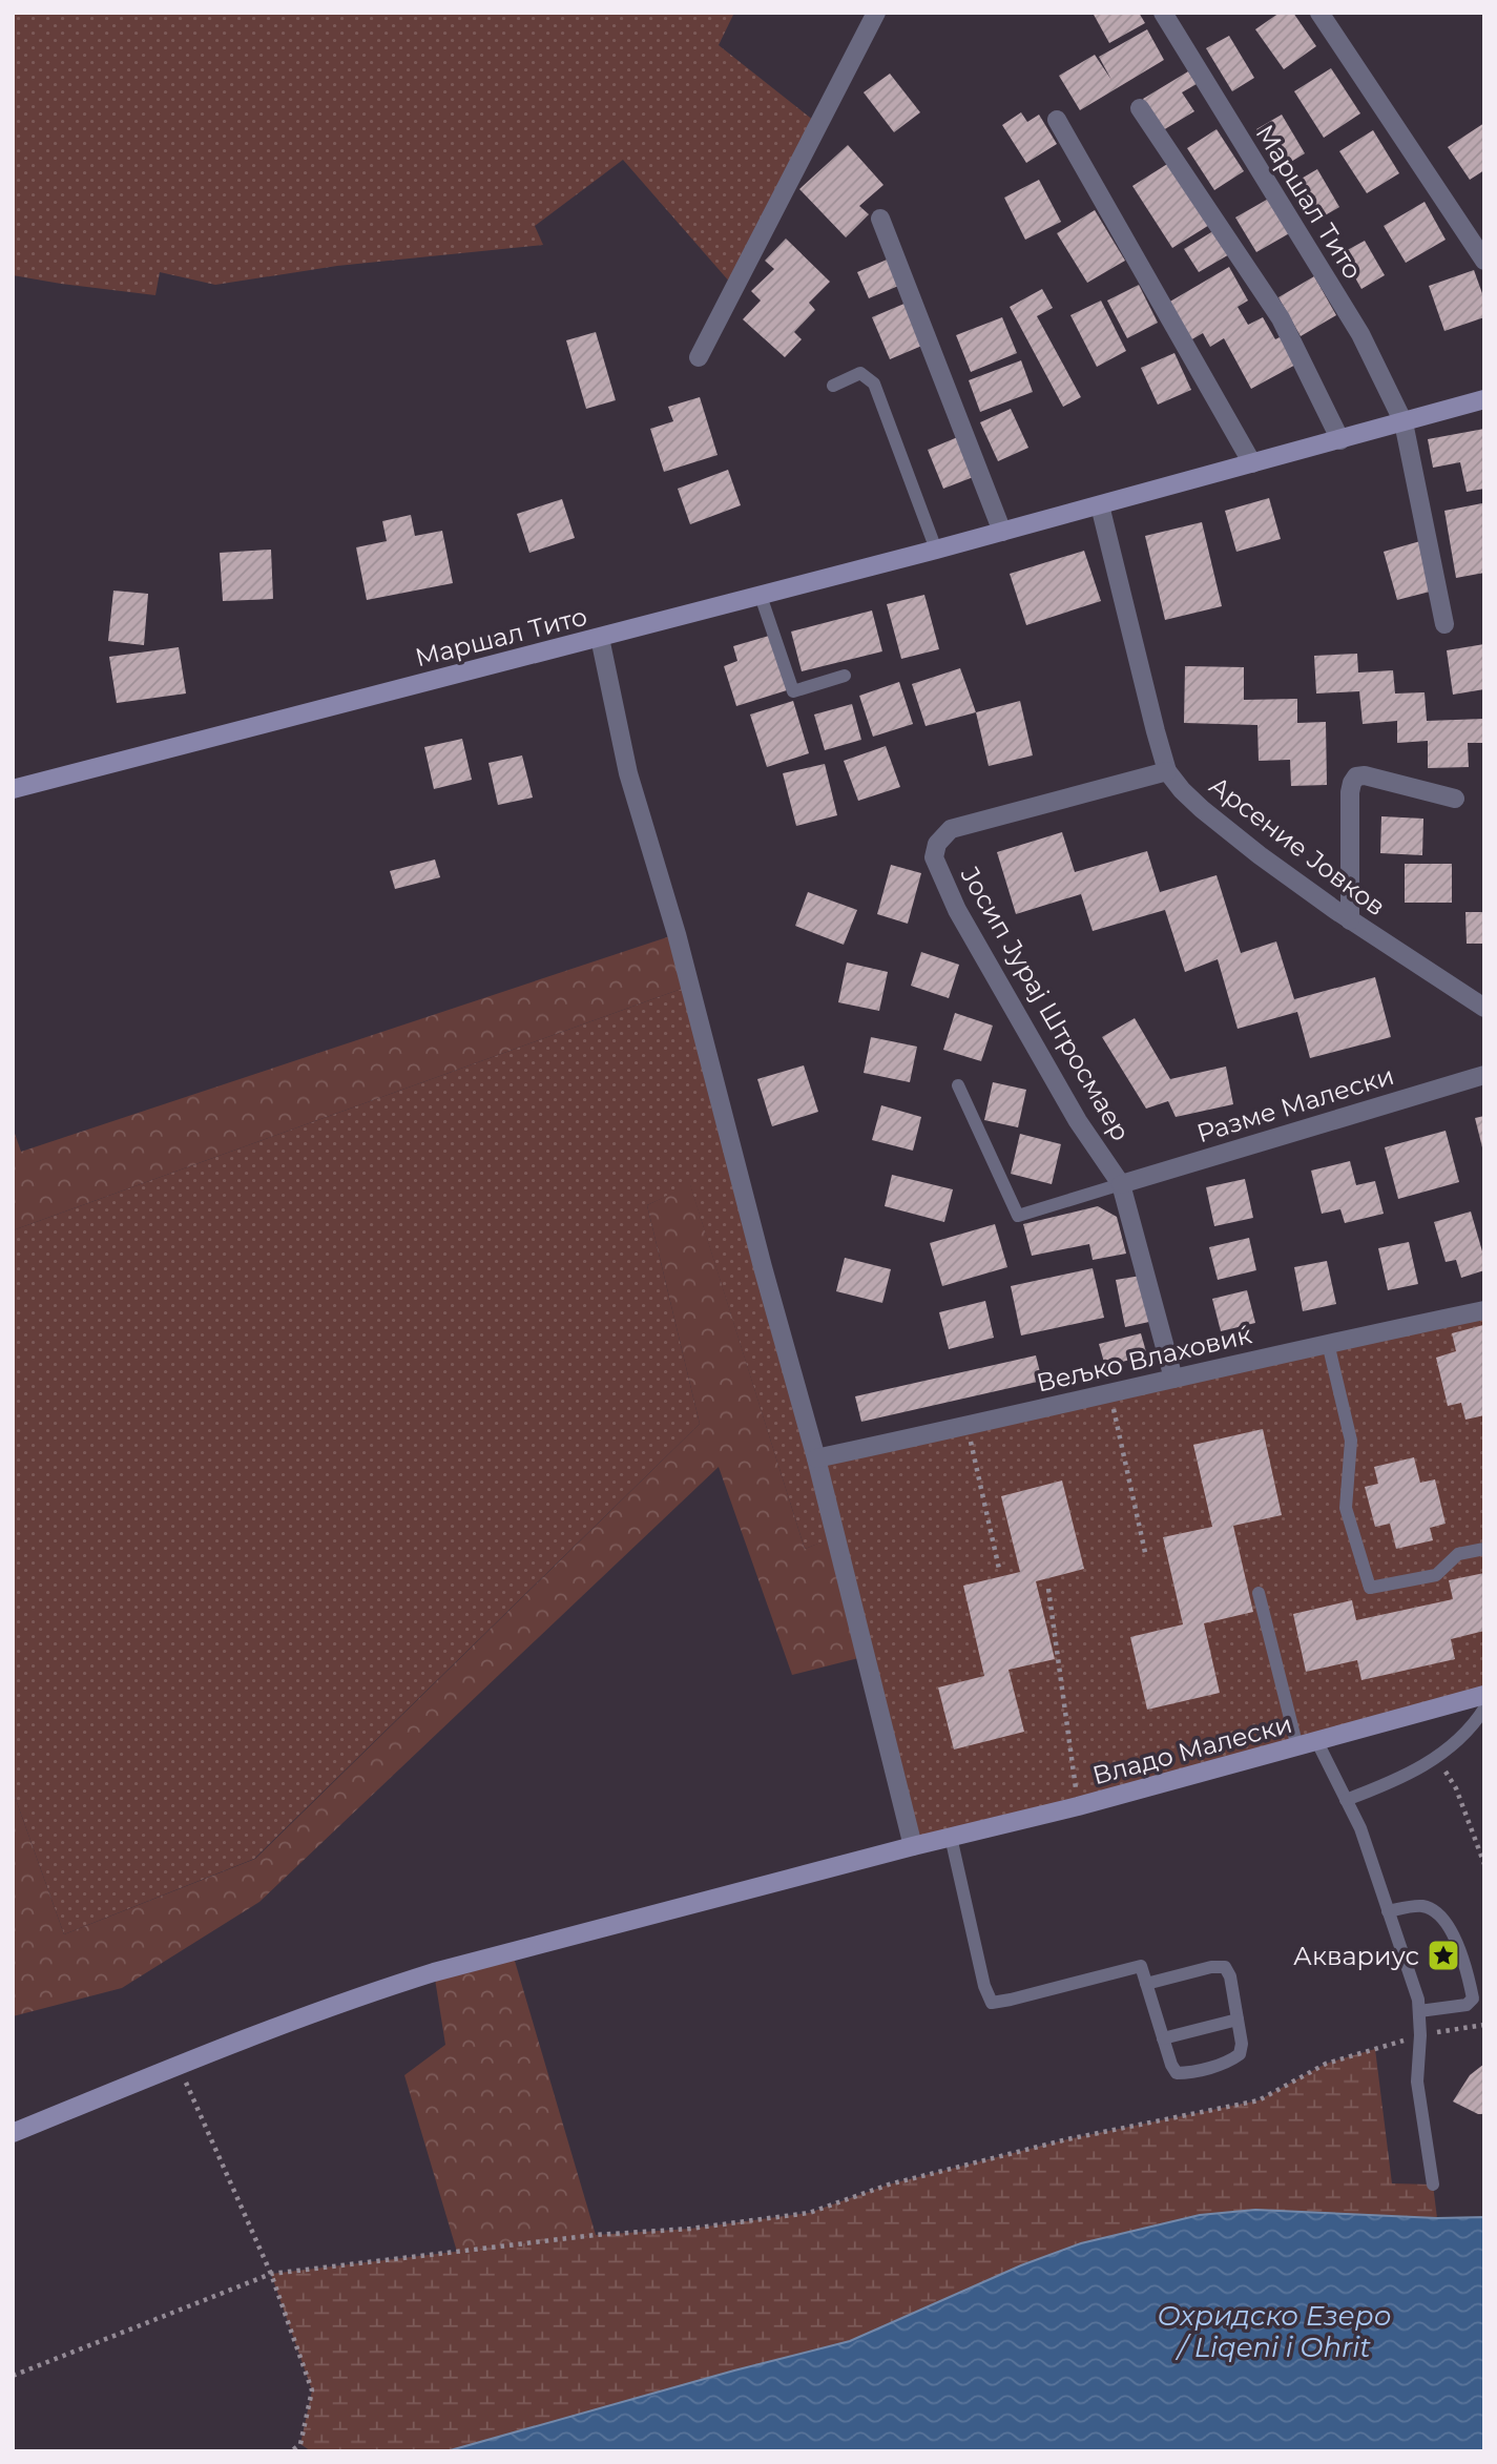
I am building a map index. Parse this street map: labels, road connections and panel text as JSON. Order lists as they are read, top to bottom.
{
  "streets": {
    "main road": ["Маршал Тито", "Владо Малески"],
    "street": [
      "Арсение Јовков",
      "Јосип Јурај Штросмаер",
      "Разме Малески",
      "Вељко Влаховиќ"
    ]
  },
  "crossings": [
    ["Маршал Тито", "Арсение Јовков"],
    ["Арсение Јовков", "Јосип Јурај Штросмаер"],
    ["Јосип Јурај Штросмаер", "Разме Малески"],
    ["Јосип Јурај Штросмаер", "Вељко Влаховиќ"]
  ],
  "water": ["Охридско Езеро / Liqeni i Ohrit"],
  "places": {
    "place": ["Аквариус"]
  }
}
